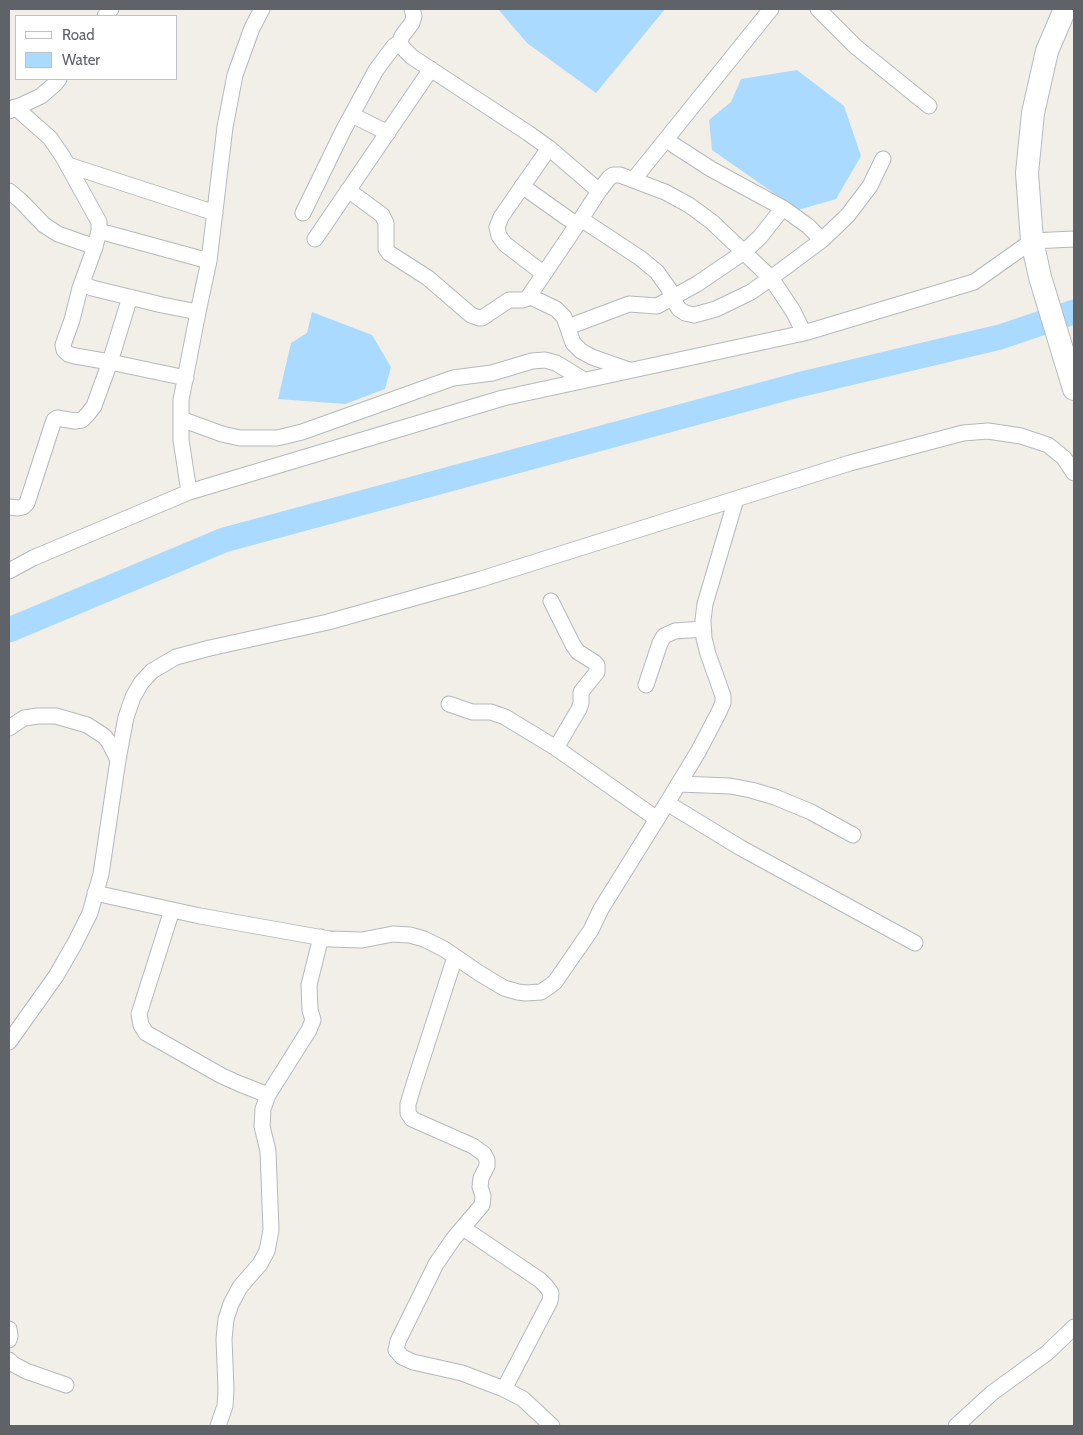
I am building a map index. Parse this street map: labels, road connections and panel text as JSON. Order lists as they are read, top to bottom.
{
  "legend": ["Road", "Water"]
}
